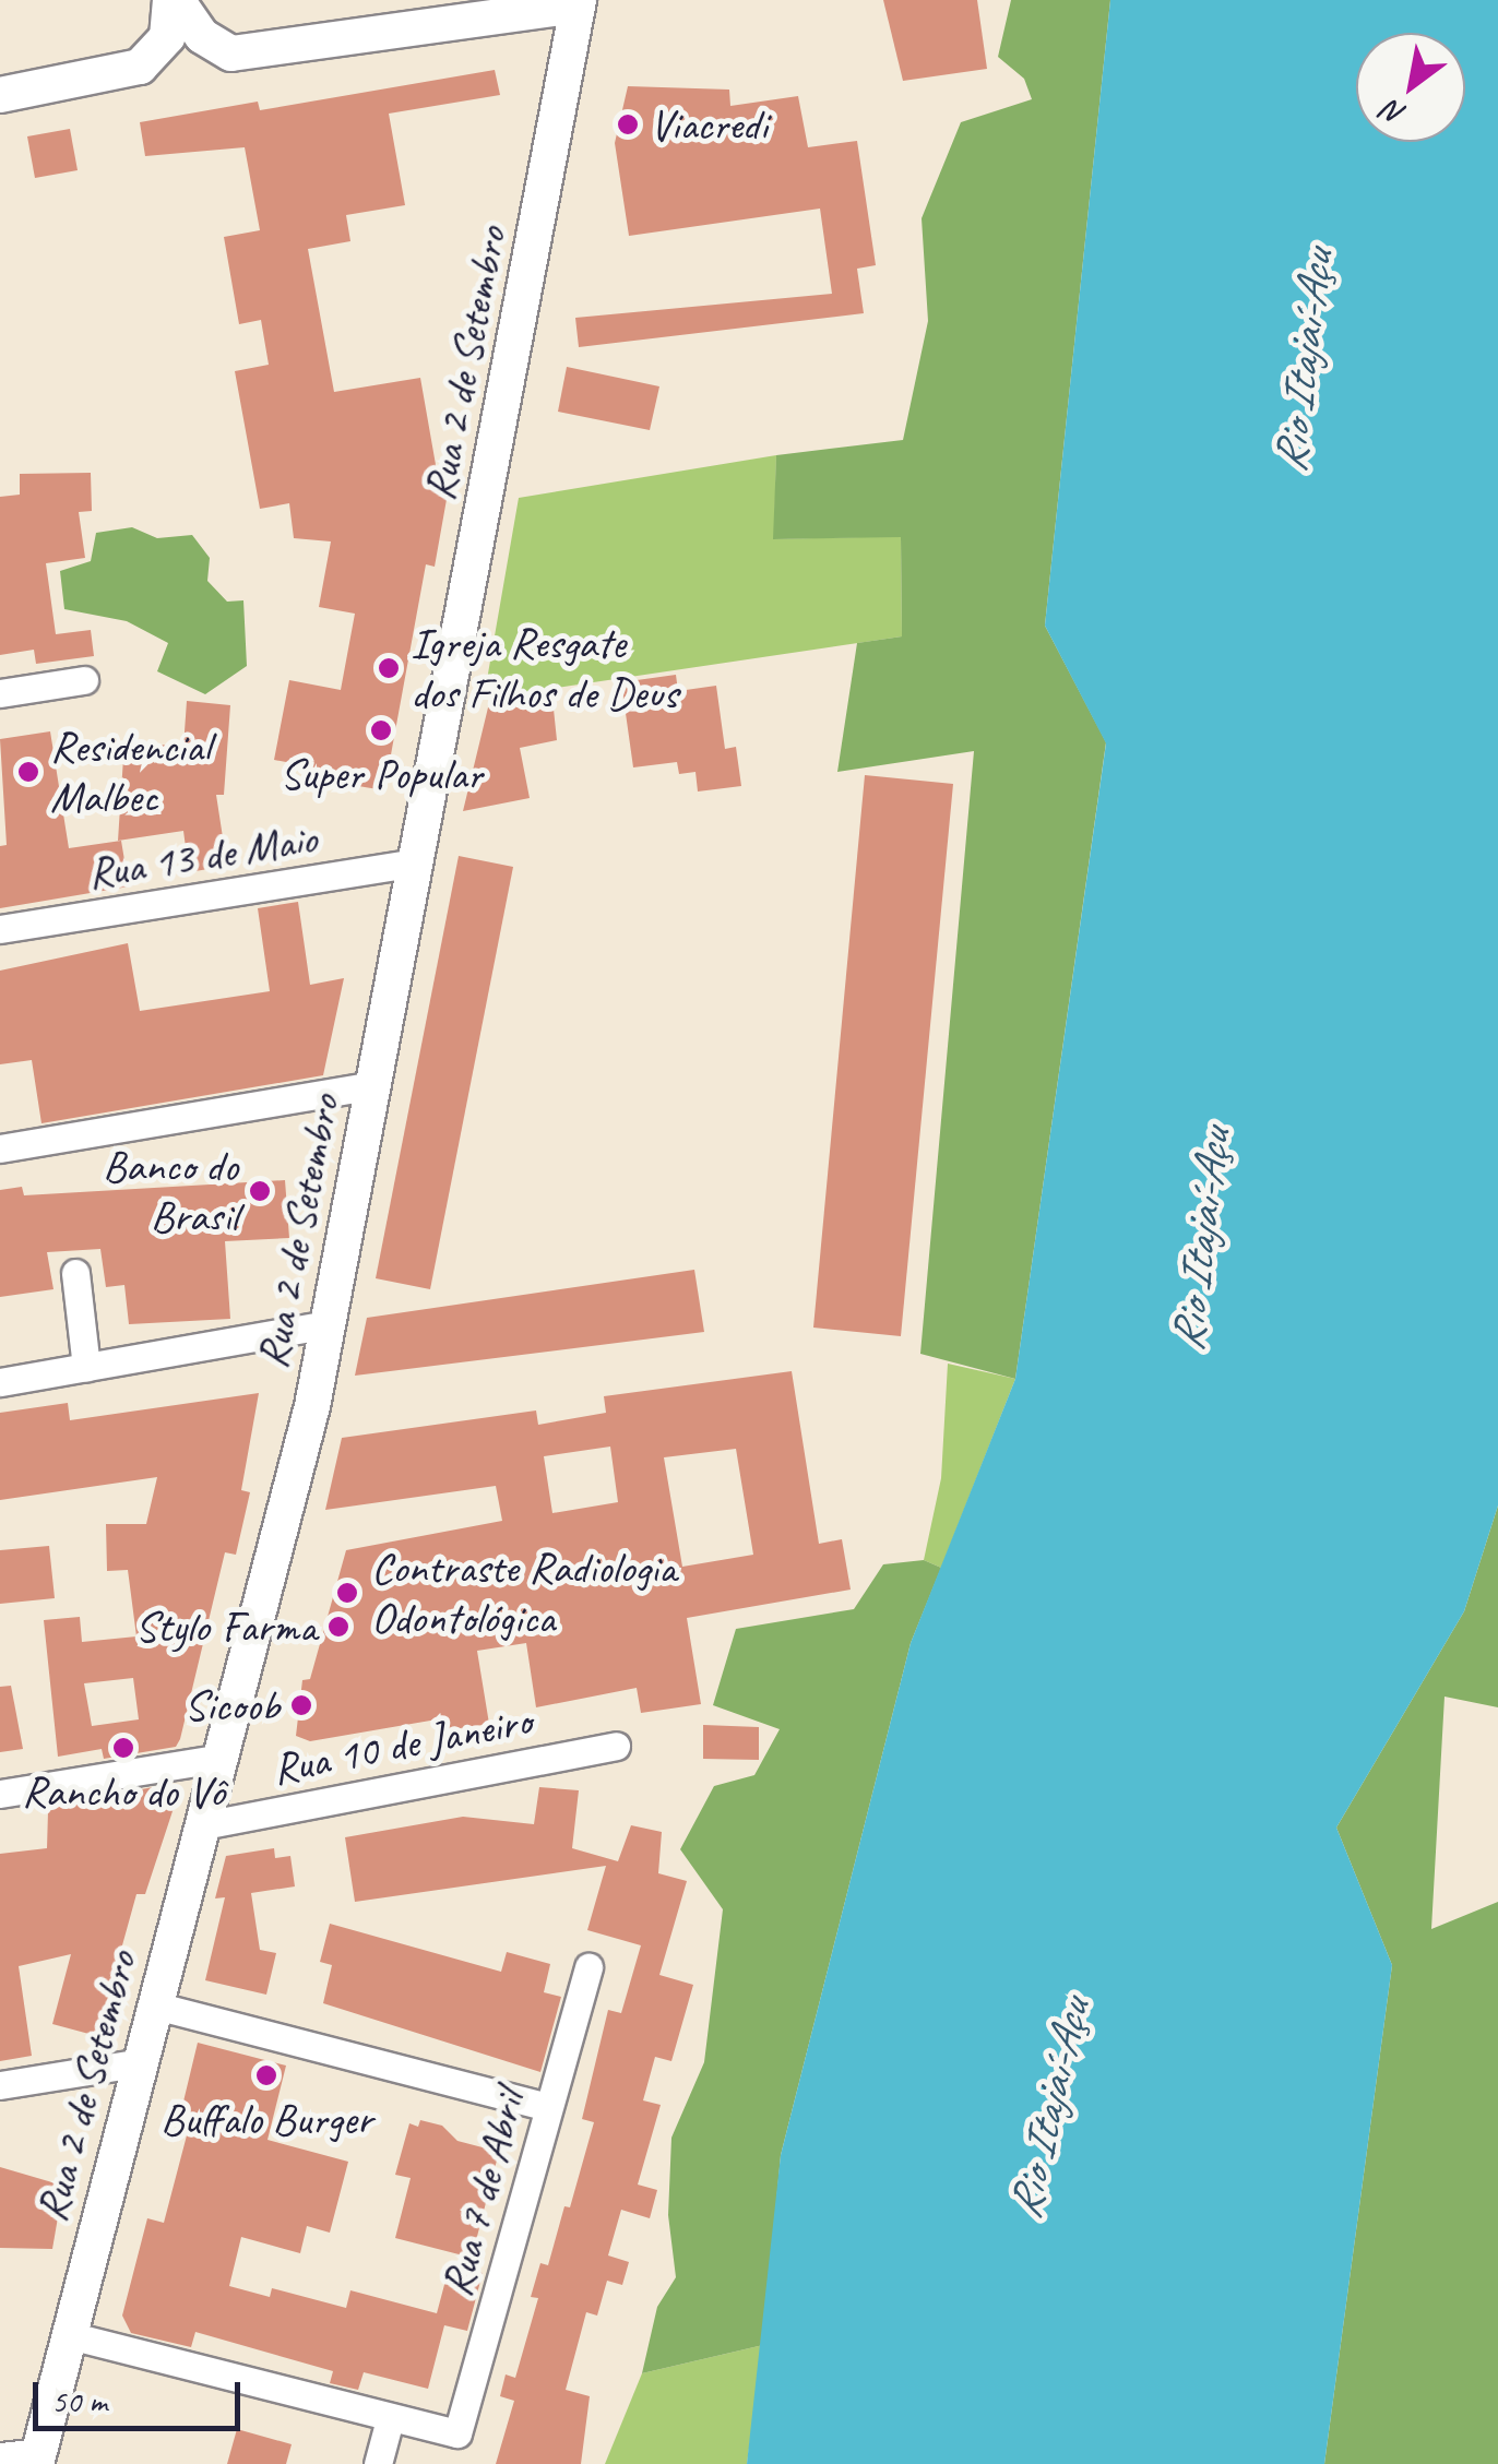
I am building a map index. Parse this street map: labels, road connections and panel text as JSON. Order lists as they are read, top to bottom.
{
  "streets": {
    "main road": ["Rua 2 de Setembro"],
    "street": ["Rua 13 de Maio", "Rua 10 de Janeiro", "Rua 7 de Abril"]
  },
  "crossings": [
    ["Rua 2 de Setembro", "Rua 13 de Maio"],
    ["Rua 2 de Setembro", "Rua 10 de Janeiro"]
  ],
  "water": ["Rio Itajaí-Açu"],
  "places": [
    "Viacredi",
    "Igreja Resgate dos Filhos de Deus",
    "Super Popular",
    "Residencial Malbec",
    "Banco do Brasil",
    "Contraste Radiologia Odontológica",
    "Stylo Farma",
    "Sicoob",
    "Rancho do Vô",
    "Buffalo Burger"
  ],
  "scale_bar": "50 m",
  "north": "bottom left"
}
